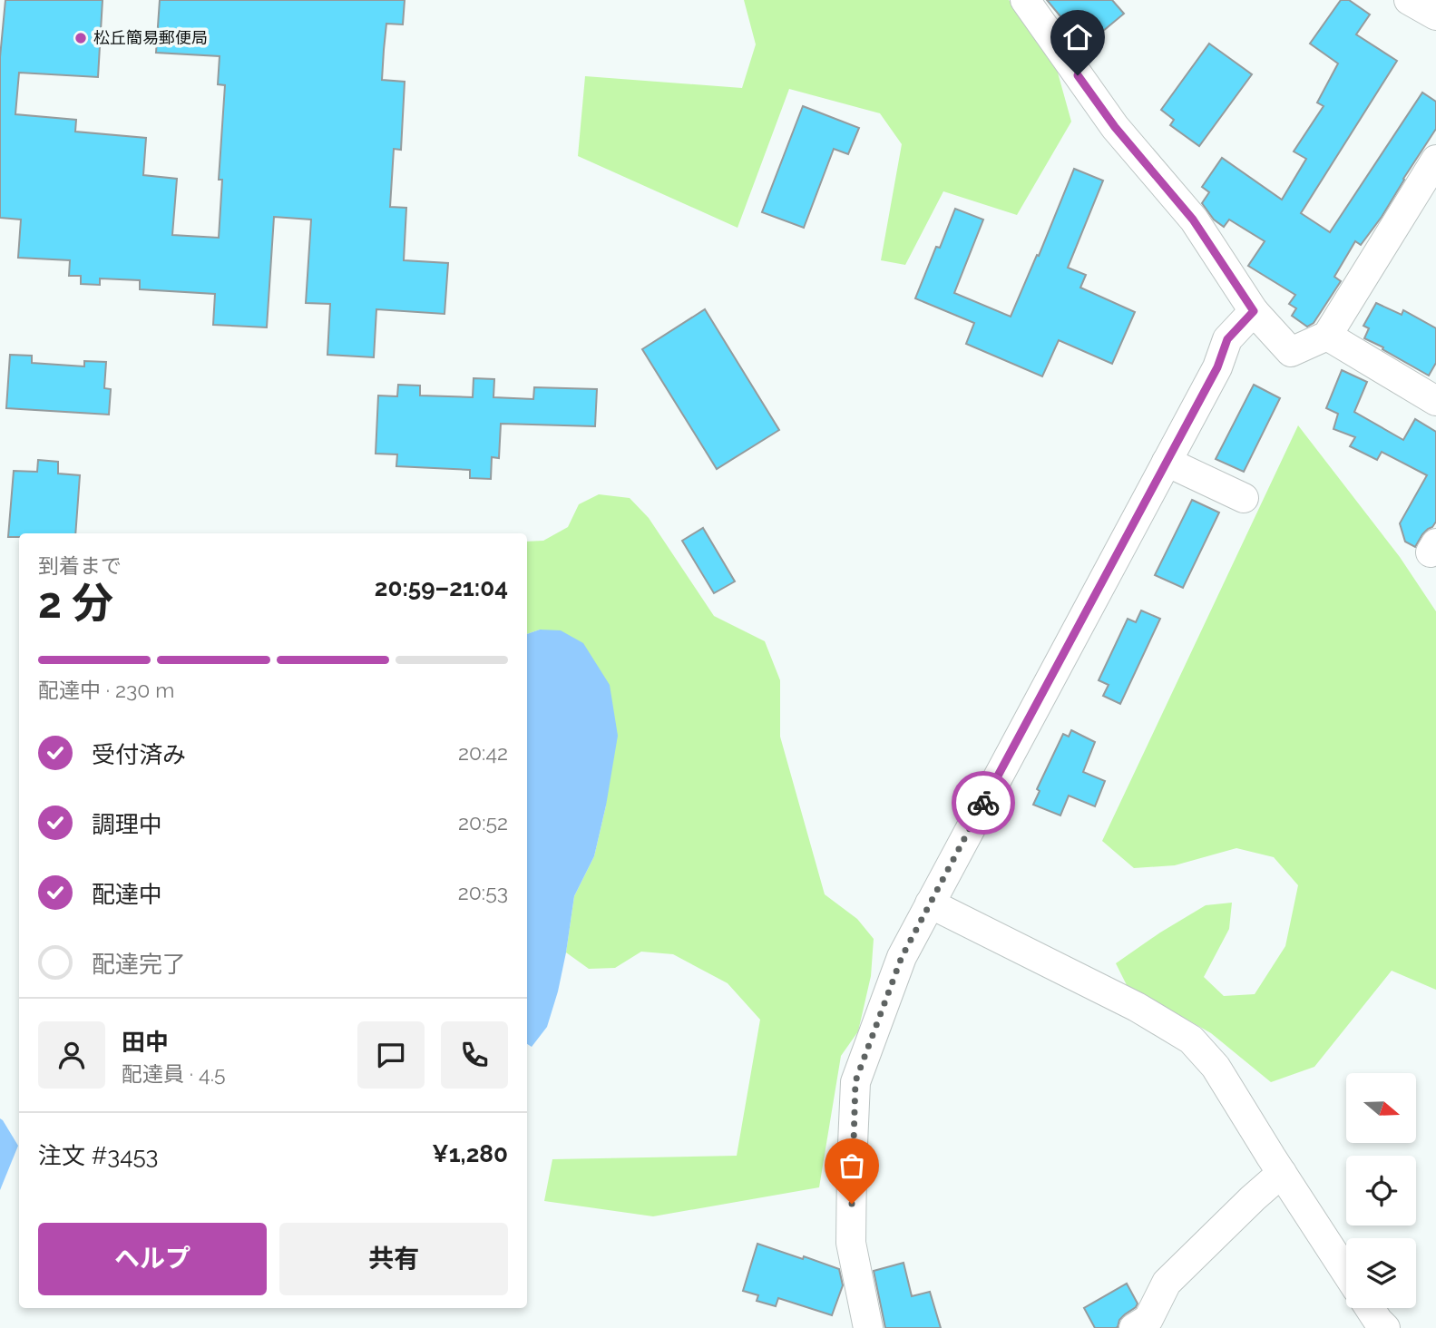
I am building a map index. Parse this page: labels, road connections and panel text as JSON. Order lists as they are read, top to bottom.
{
  "places": ["松丘簡易郵便局"],
  "north": "right",
  "page": {
    "heading": ["2 分", "到着まで", "20:59–21:04"],
    "panel": [
      "田中",
      "配達員 · 4.5",
      "注文 #3453",
      "¥1,280"
    ],
    "bar": "配達中 · 230 m",
    "list": [
      ["受付済み", "20:42"],
      ["調理中", "20:52"],
      ["配達中", "20:53"],
      "配達完了"
    ],
    "buttons": ["ヘルプ", "共有"]
  }
}
